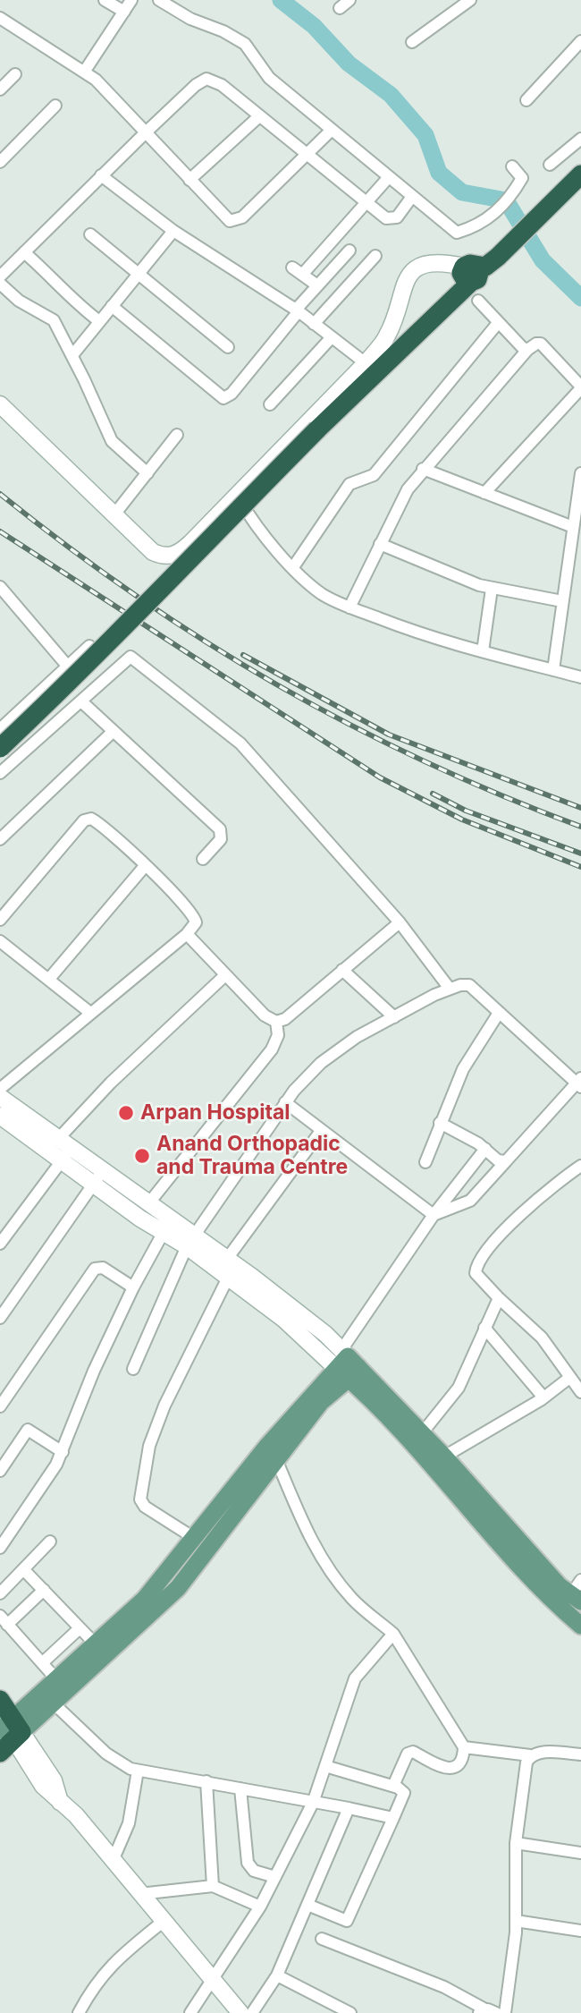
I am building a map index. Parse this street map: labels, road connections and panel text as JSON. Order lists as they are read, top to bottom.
{
  "places": ["Arpan Hospital", "Anand Orthopadic and Trauma Centre"]
}
